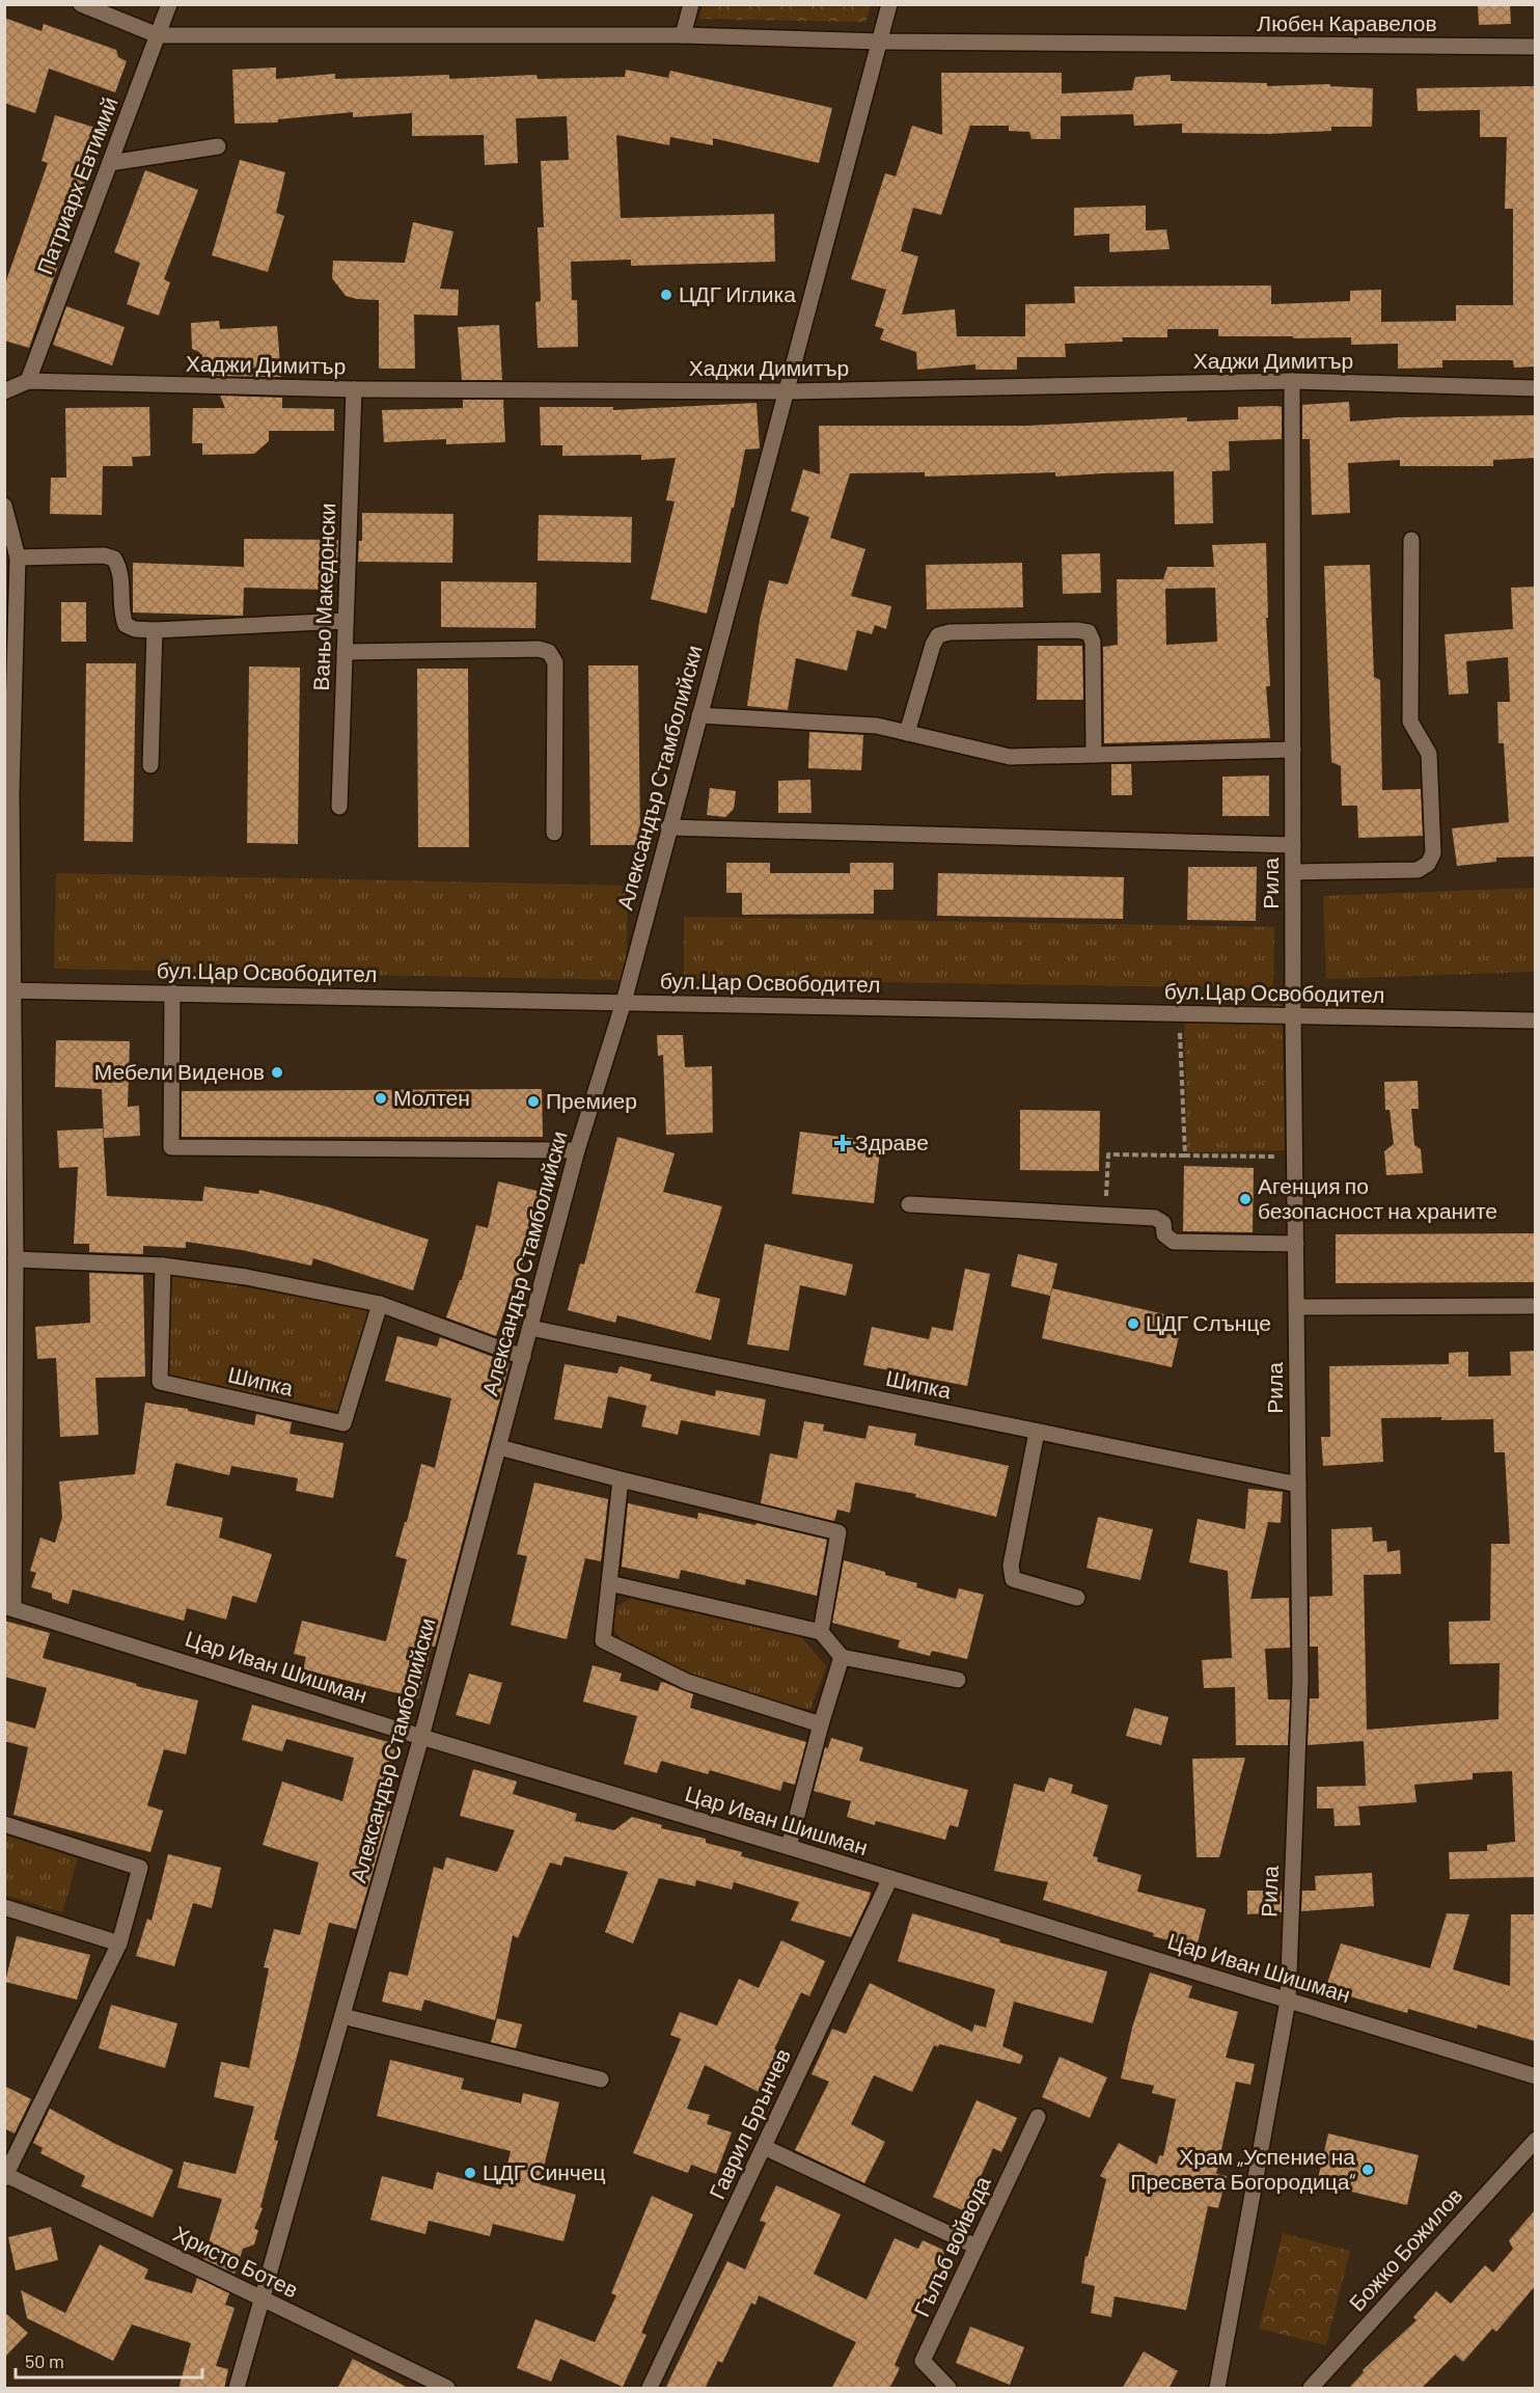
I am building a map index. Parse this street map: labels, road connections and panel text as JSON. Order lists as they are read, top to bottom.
{
  "streets": {
    "street": [
      "Любен Каравелов",
      "Патриарх Евтимий",
      "Хаджи Димитър",
      "Ваньо Македонски",
      "Александър Стамболийски",
      "Рила",
      "бул.Цар Освободител",
      "Шипка",
      "Цар Иван Шишман",
      "Гаврил Брънчев",
      "Гълъб войвода",
      "Божко Божилов",
      "Христо Ботев"
    ]
  },
  "crossings": [
    ["Любен Каравелов", "Патриарх Евтимий"],
    ["Любен Каравелов", "Александър Стамболийски"],
    ["Патриарх Евтимий", "Хаджи Димитър"],
    ["Хаджи Димитър", "Ваньо Македонски"],
    ["Хаджи Димитър", "Александър Стамболийски"],
    ["Хаджи Димитър", "Рила"],
    ["Александър Стамболийски", "бул.Цар Освободител"],
    ["Александър Стамболийски", "Шипка"],
    ["Александър Стамболийски", "Цар Иван Шишман"],
    ["Александър Стамболийски", "Христо Ботев"],
    ["Рила", "бул.Цар Освободител"],
    ["Рила", "Шипка"],
    ["Рила", "Цар Иван Шишман"],
    ["Цар Иван Шишман", "Гаврил Брънчев"]
  ],
  "places": {
    "other": [
      "ЦДГ Иглика",
      "Мебели Виденов",
      "Молтен",
      "Премиер",
      "Агенция по безопасност на храните",
      "ЦДГ Слънце",
      "Храм „Успение на Пресвета Богородица“",
      "ЦДГ Синчец"
    ],
    "health": ["Здраве"]
  },
  "scale_bar": "50 m"
}
